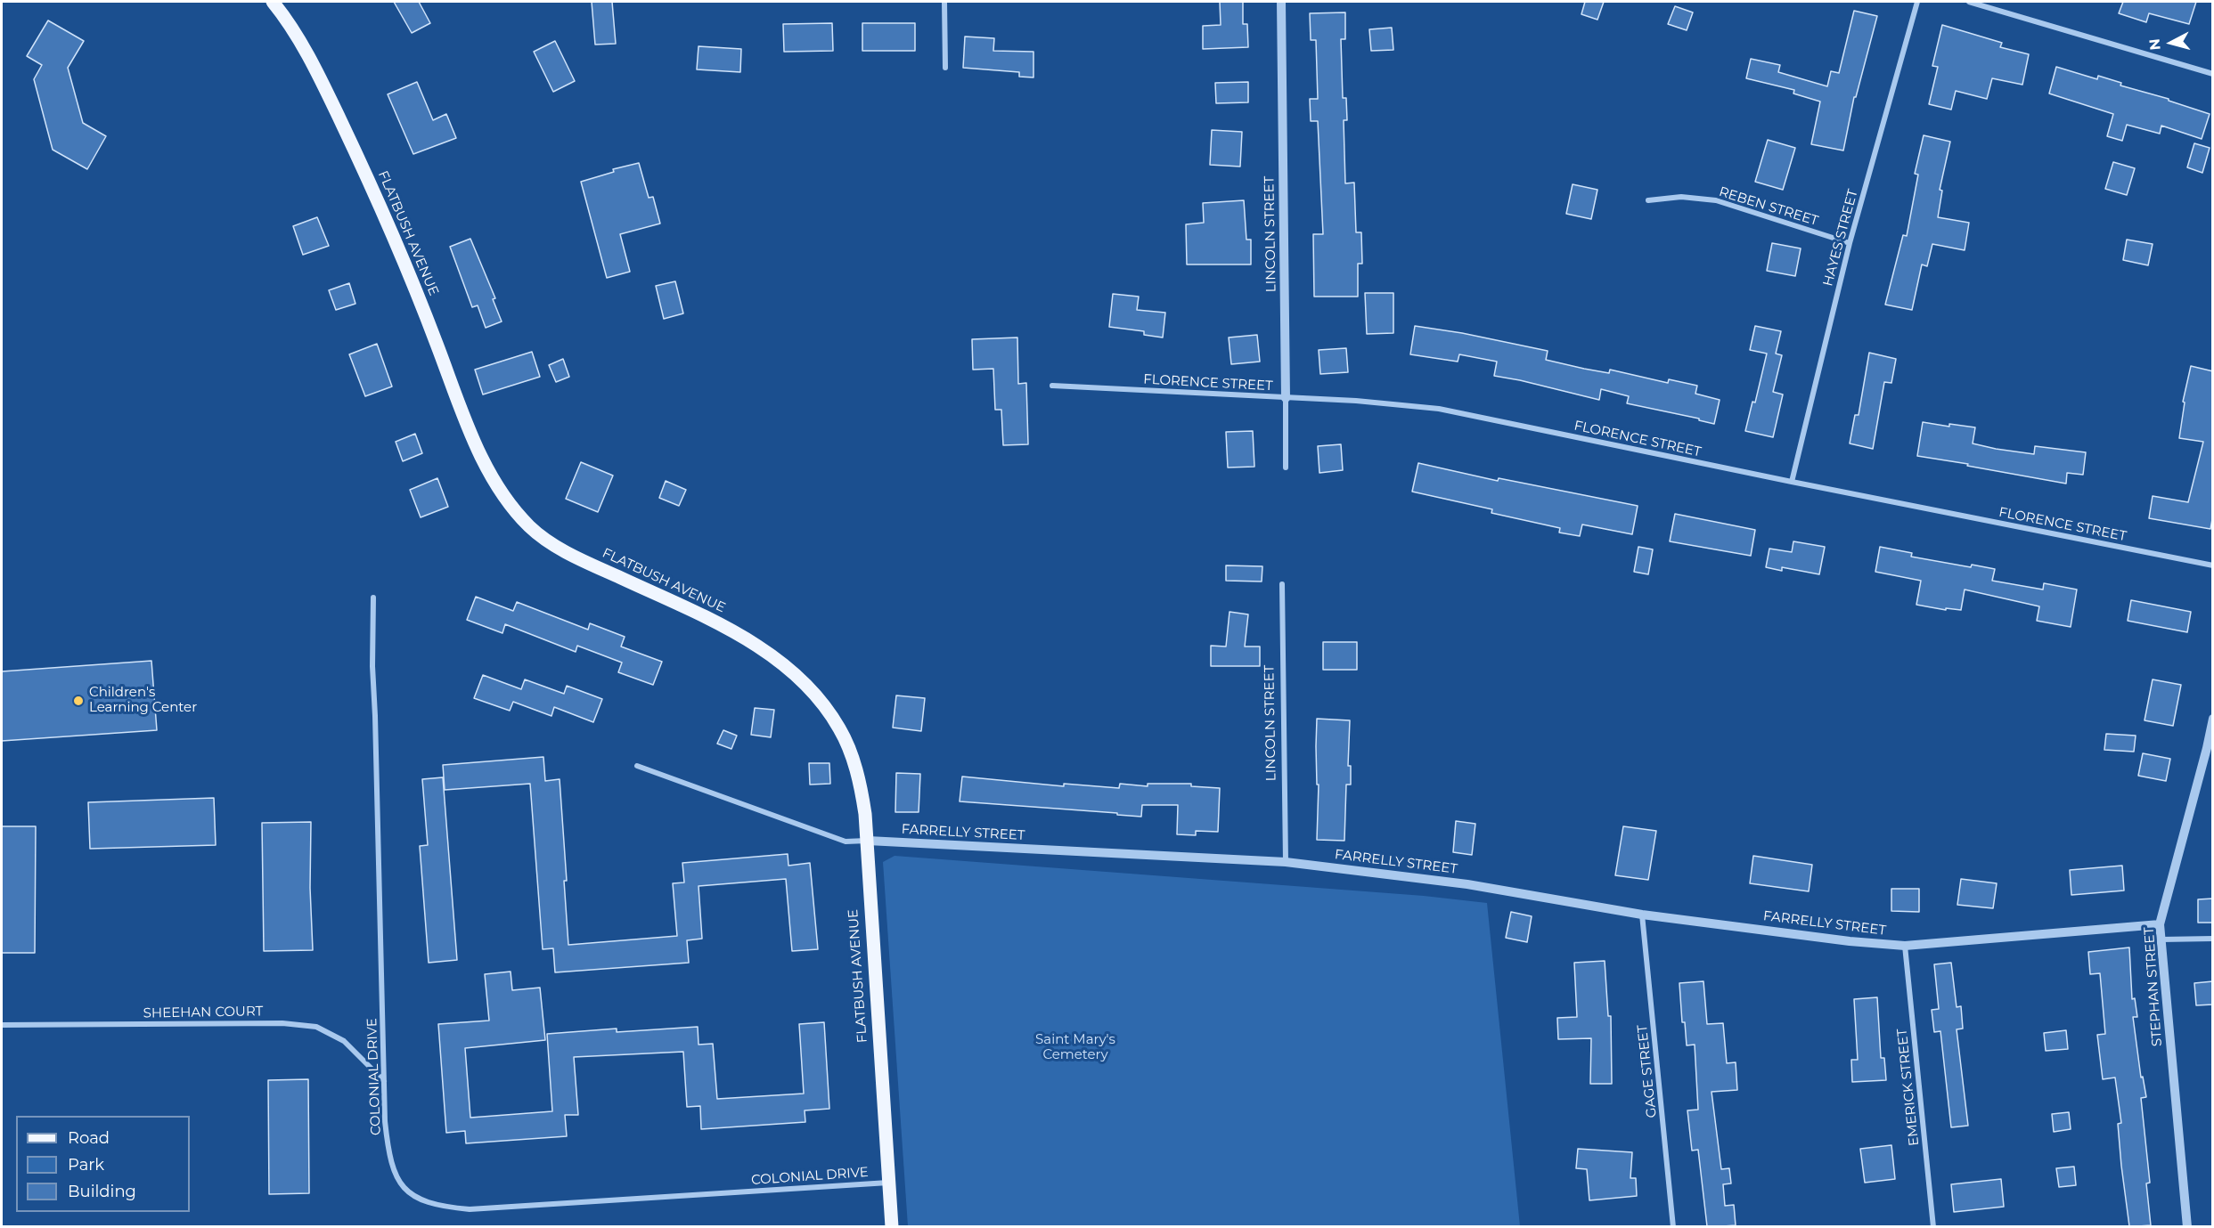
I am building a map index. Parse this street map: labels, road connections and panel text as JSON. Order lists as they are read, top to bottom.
{
  "streets": {
    "main road": ["FLATBUSH AVENUE"],
    "street": [
      "REBEN STREET",
      "LINCOLN STREET",
      "HAYES STREET",
      "FLORENCE STREET",
      "FARRELLY STREET",
      "STEPHAN STREET",
      "SHEEHAN COURT",
      "GAGE STREET",
      "COLONIAL DRIVE",
      "EMERICK STREET"
    ]
  },
  "crossings": [
    ["REBEN STREET", "HAYES STREET"],
    ["FLATBUSH AVENUE", "FARRELLY STREET"],
    ["FLATBUSH AVENUE", "COLONIAL DRIVE"],
    ["LINCOLN STREET", "FLORENCE STREET"],
    ["LINCOLN STREET", "FARRELLY STREET"],
    ["HAYES STREET", "FLORENCE STREET"],
    ["FARRELLY STREET", "STEPHAN STREET"],
    ["FARRELLY STREET", "GAGE STREET"],
    ["FARRELLY STREET", "EMERICK STREET"],
    ["SHEEHAN COURT", "COLONIAL DRIVE"]
  ],
  "parks": ["Saint Mary's Cemetery"],
  "places": ["Children's Learning Center"],
  "legend": ["Road", "Park", "Building"],
  "north": "left"
}
